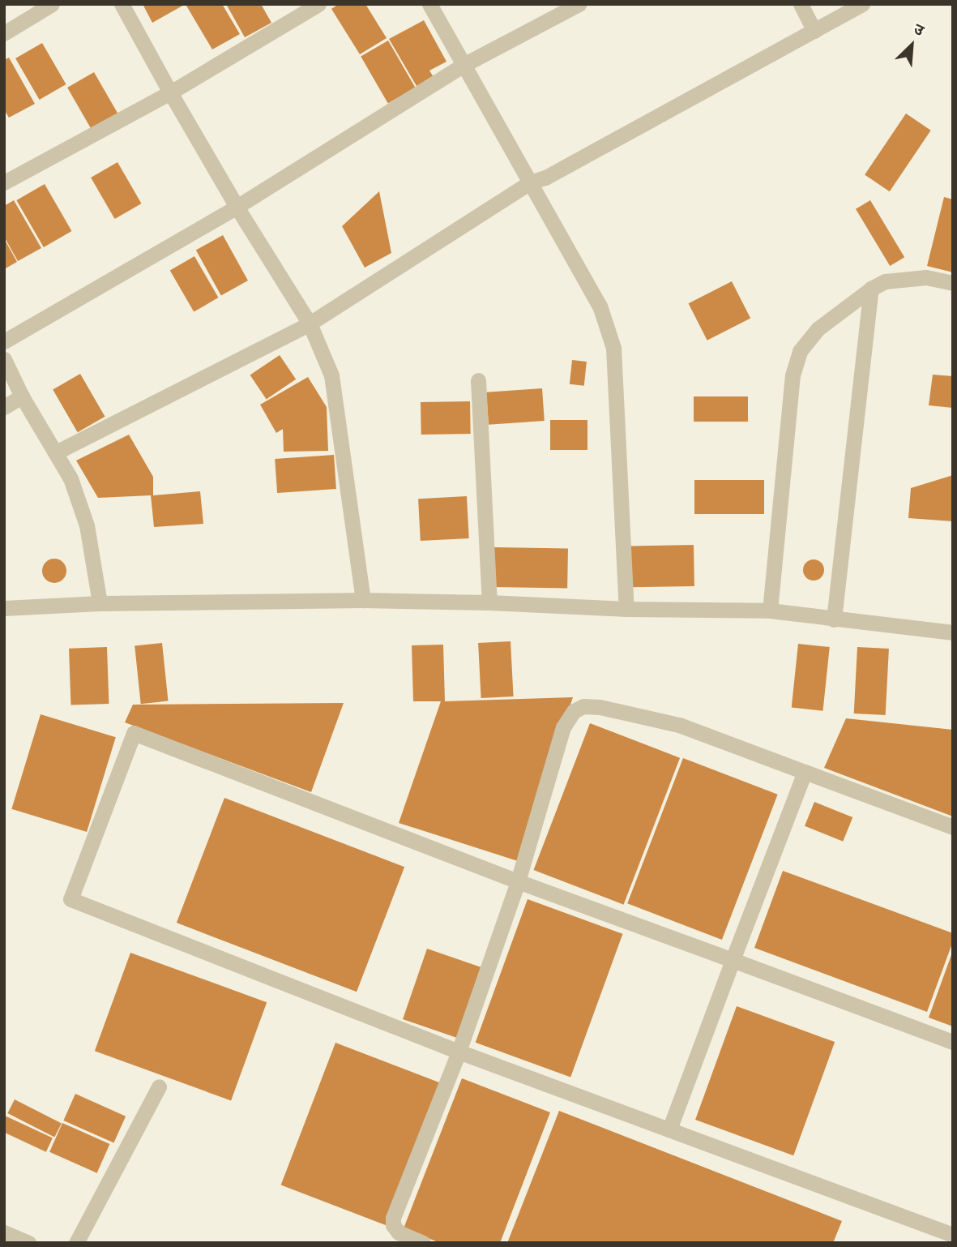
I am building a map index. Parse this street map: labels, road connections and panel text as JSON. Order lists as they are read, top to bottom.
{
  "north": "top right"
}
